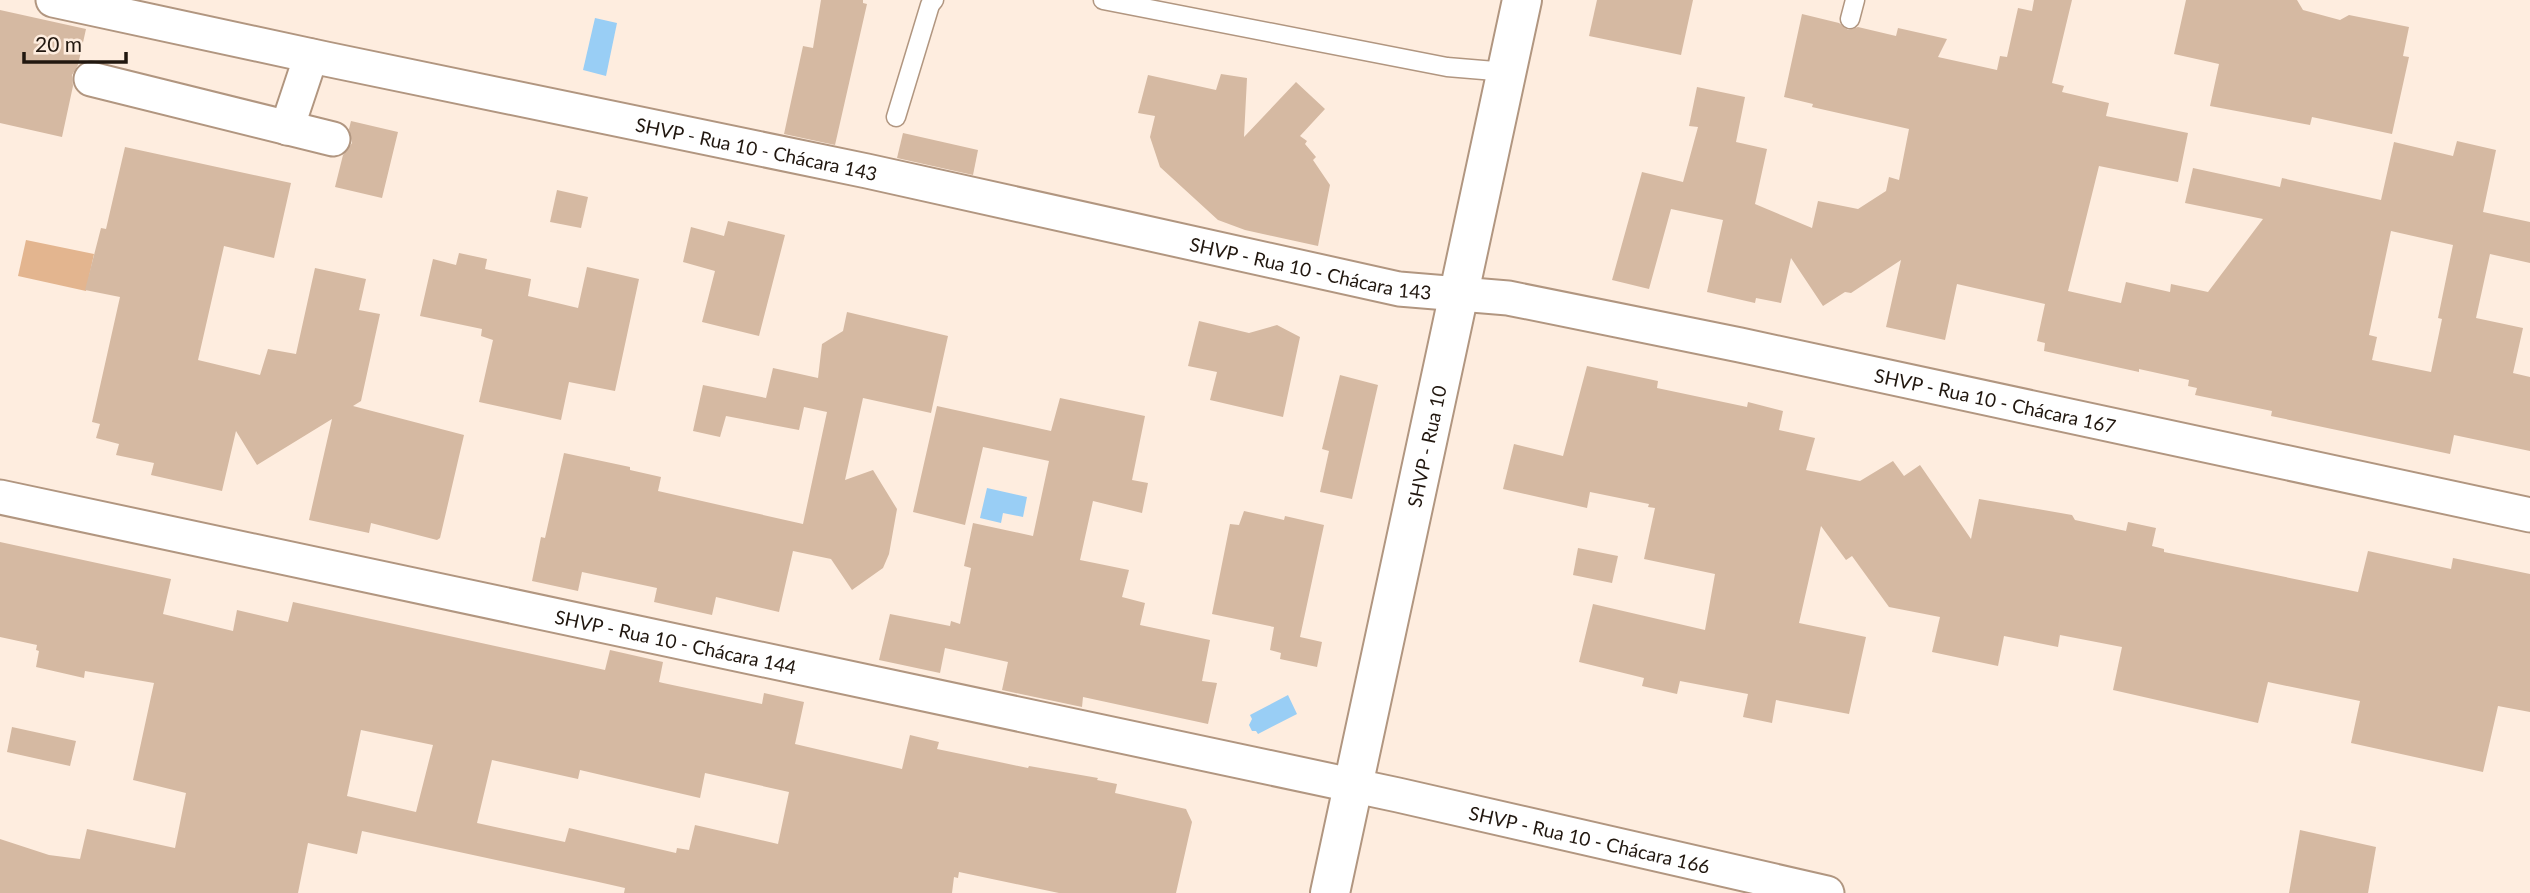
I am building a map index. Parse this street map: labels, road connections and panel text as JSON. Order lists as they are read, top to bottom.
{
  "streets": {
    "street": [
      "SHVP - Rua 10 - Chácara 143",
      "SHVP - Rua 10 - Chácara 167",
      "SHVP - Rua 10",
      "SHVP - Rua 10 - Chácara 144",
      "SHVP - Rua 10 - Chácara 166"
    ]
  },
  "crossings": [
    ["SHVP - Rua 10 - Chácara 143", "SHVP - Rua 10 - Chácara 167"],
    ["SHVP - Rua 10 - Chácara 143", "SHVP - Rua 10"],
    ["SHVP - Rua 10 - Chácara 167", "SHVP - Rua 10"],
    ["SHVP - Rua 10", "SHVP - Rua 10 - Chácara 144"],
    ["SHVP - Rua 10", "SHVP - Rua 10 - Chácara 166"],
    ["SHVP - Rua 10 - Chácara 144", "SHVP - Rua 10 - Chácara 166"]
  ],
  "scale_bar": "20 m"
}
